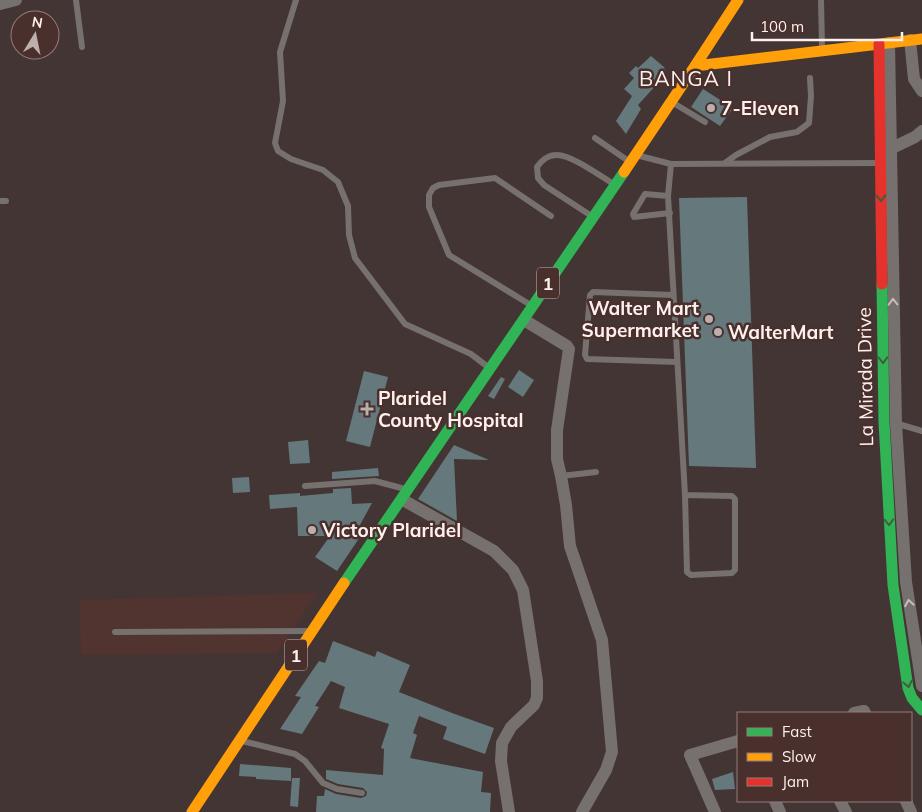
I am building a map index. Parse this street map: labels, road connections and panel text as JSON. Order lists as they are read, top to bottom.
{
  "streets": {
    "main road": ["1", "La Mirada Drive"]
  },
  "districts": ["BANGA I"],
  "places": {
    "other": [
      "7-Eleven",
      "Walter Mart Supermarket",
      "WalterMart",
      "Victory Plaridel"
    ],
    "health": ["Plaridel County Hospital"]
  },
  "legend": ["Fast", "Slow", "Jam"],
  "scale_bar": "100 m",
  "north": "top"
}
